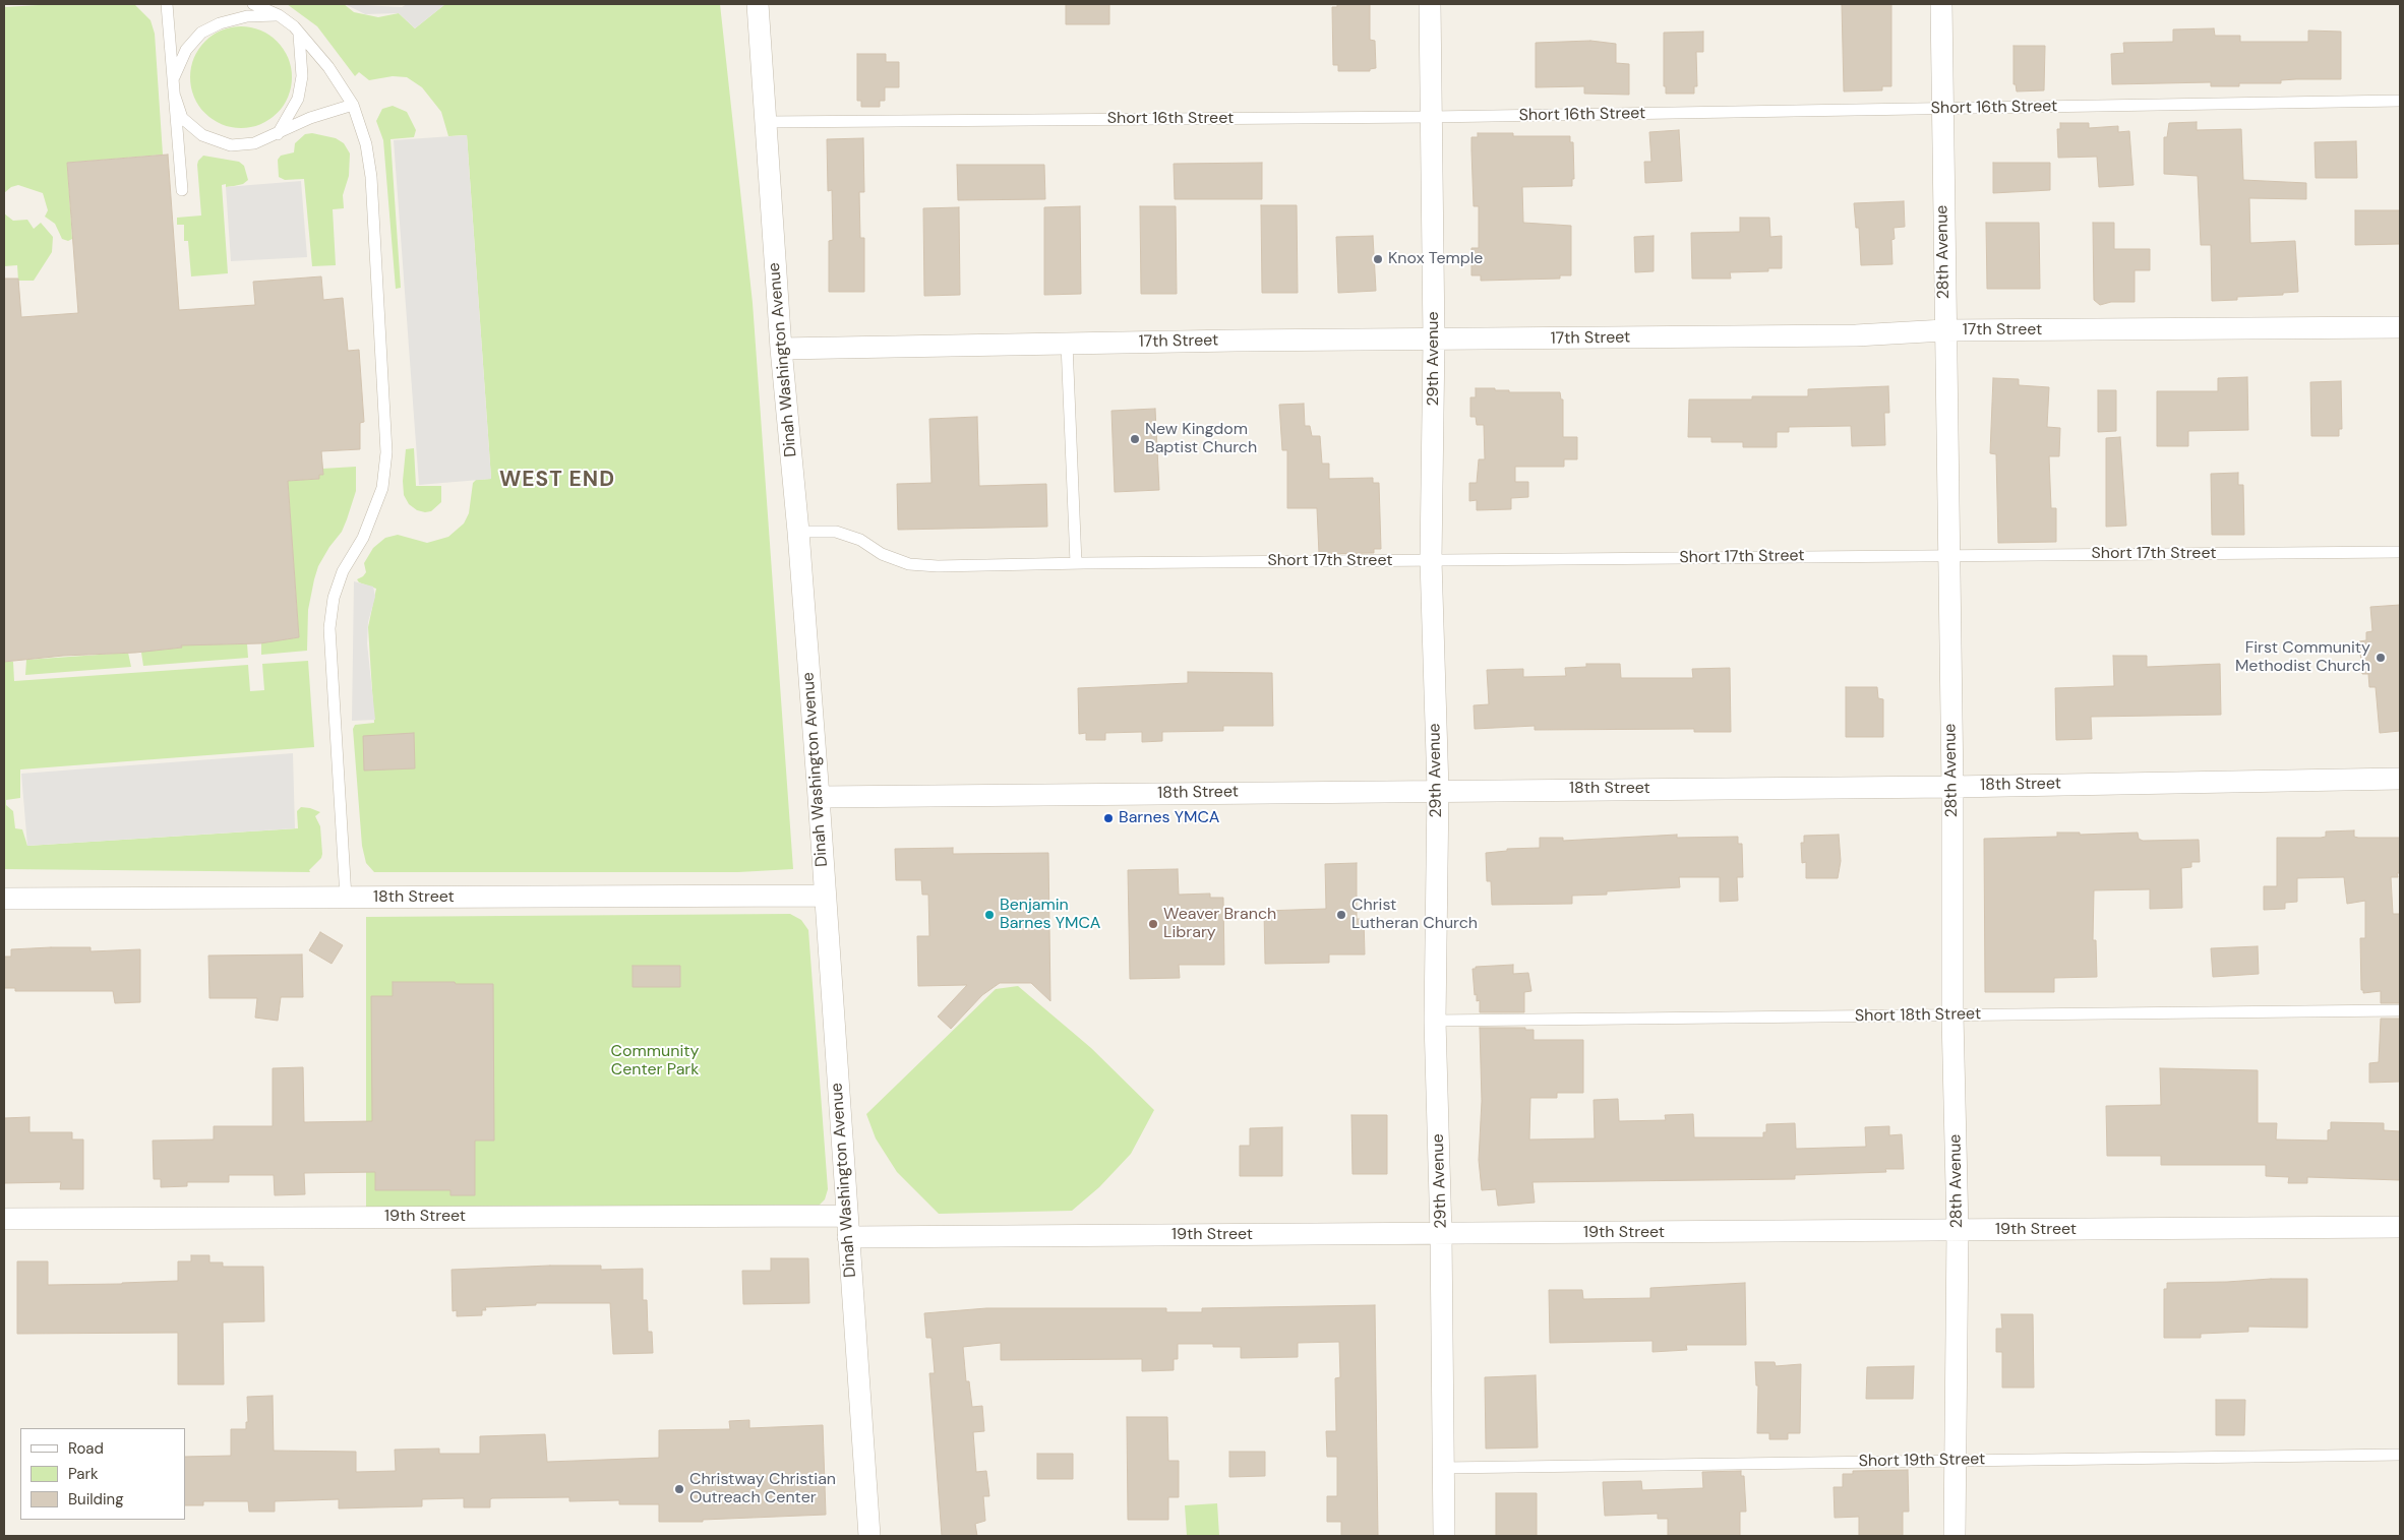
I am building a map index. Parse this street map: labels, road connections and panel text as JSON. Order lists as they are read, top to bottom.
{
  "streets": {
    "street": [
      "28th Avenue",
      "17th Street",
      "29th Avenue",
      "Dinah Washington Avenue",
      "18th Street",
      "19th Street"
    ],
    "lane": [
      "Short 16th Street",
      "Short 17th Street",
      "Short 18th Street",
      "Short 19th Street"
    ]
  },
  "crossings": [
    ["Short 16th Street", "28th Avenue"],
    ["Short 16th Street", "29th Avenue"],
    ["Short 16th Street", "Dinah Washington Avenue"],
    ["28th Avenue", "17th Street"],
    ["28th Avenue", "Short 17th Street"],
    ["28th Avenue", "18th Street"],
    ["28th Avenue", "Short 18th Street"],
    ["28th Avenue", "19th Street"],
    ["28th Avenue", "Short 19th Street"],
    ["17th Street", "29th Avenue"],
    ["17th Street", "Dinah Washington Avenue"],
    ["29th Avenue", "Short 17th Street"],
    ["29th Avenue", "18th Street"],
    ["29th Avenue", "Short 18th Street"],
    ["29th Avenue", "19th Street"],
    ["29th Avenue", "Short 19th Street"],
    ["Dinah Washington Avenue", "Short 17th Street"],
    ["Dinah Washington Avenue", "18th Street"],
    ["Dinah Washington Avenue", "19th Street"]
  ],
  "districts": ["WEST END"],
  "parks": ["Community Center Park"],
  "places": [
    "Knox Temple",
    "New Kingdom Baptist Church",
    "First Community Methodist Church",
    "Barnes YMCA",
    "Benjamin Barnes YMCA",
    "Christ Lutheran Church",
    "Weaver Branch Library",
    "Christway Christian Outreach Center"
  ],
  "legend": ["Road", "Park", "Building"]
}
